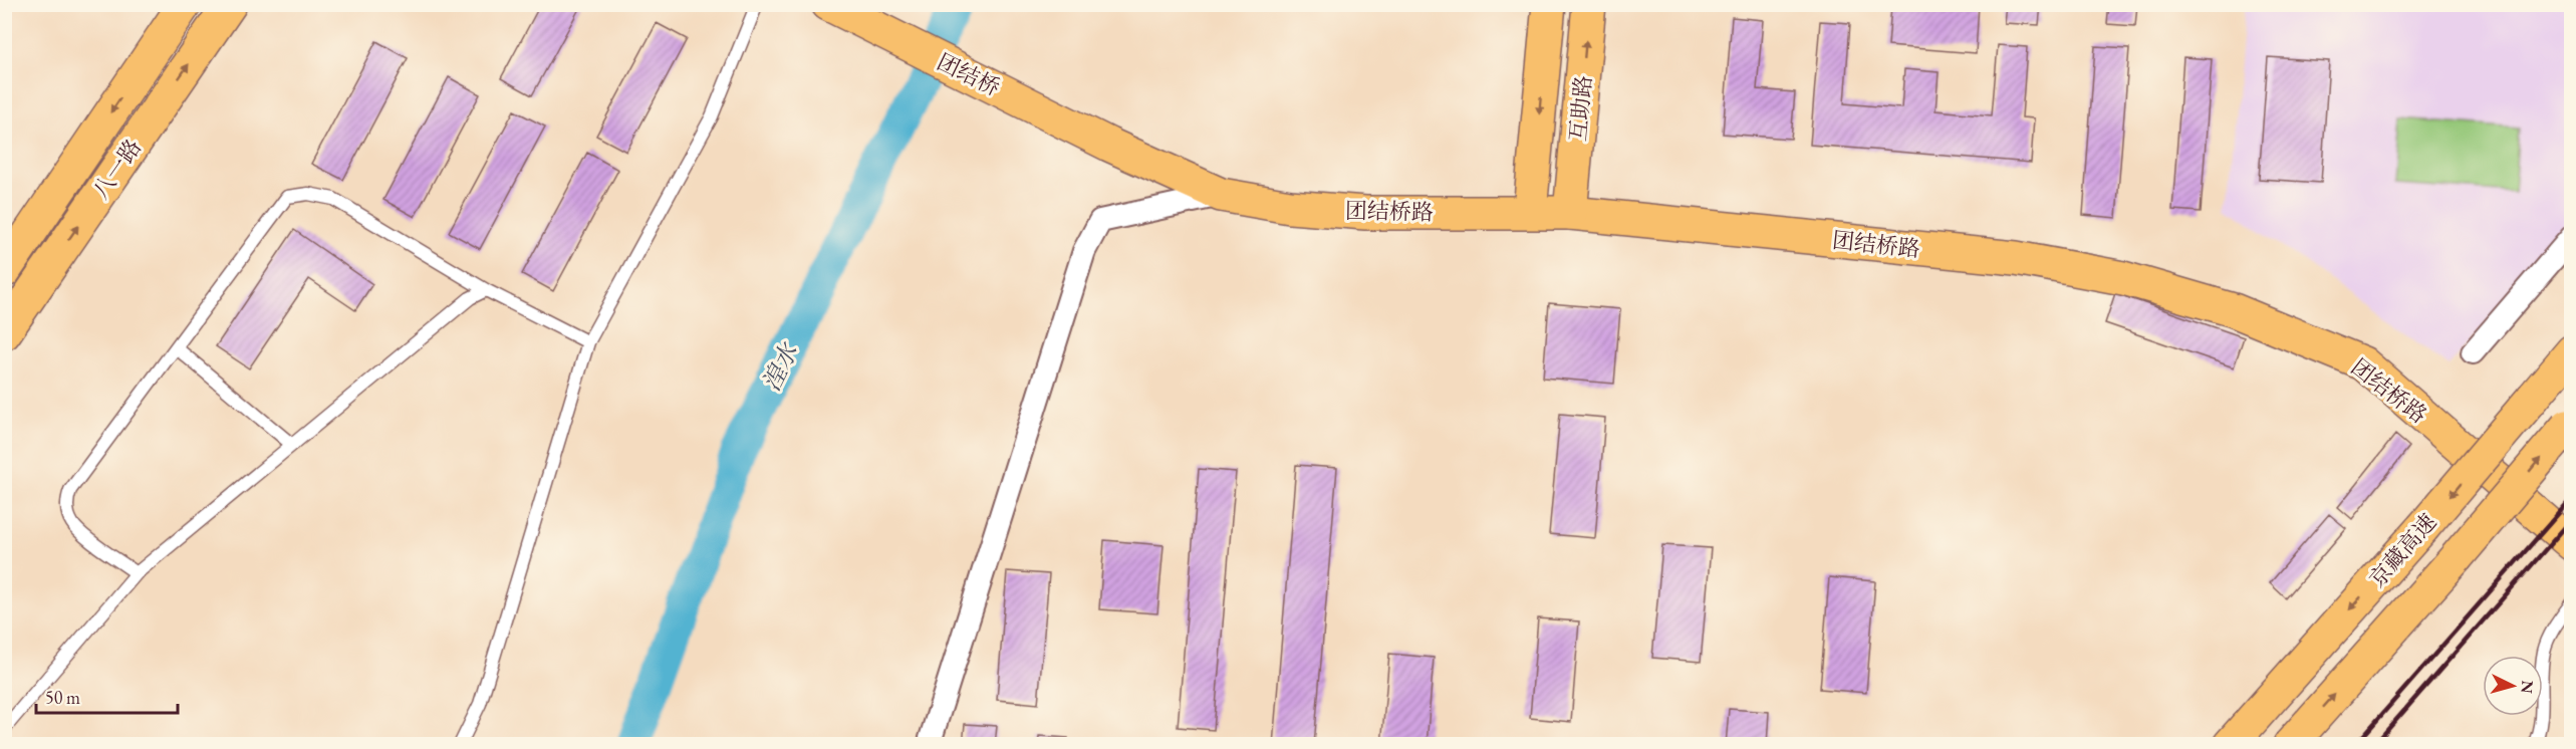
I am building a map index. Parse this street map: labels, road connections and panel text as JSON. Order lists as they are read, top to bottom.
{
  "streets": {
    "main road": [
      "团结桥",
      "互助路",
      "八一路",
      "团结桥路",
      "京藏高速"
    ]
  },
  "crossings": [
    ["团结桥", "团结桥路"],
    ["互助路", "团结桥路"]
  ],
  "water": ["湟水"],
  "scale_bar": "50 m",
  "north": "right"
}
